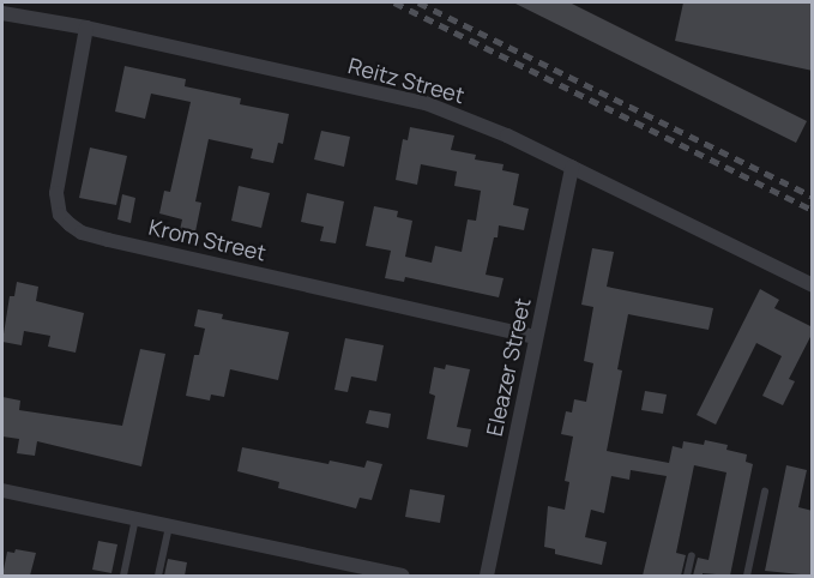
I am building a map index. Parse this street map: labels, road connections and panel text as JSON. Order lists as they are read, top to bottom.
{
  "streets": {
    "street": ["Reitz Street", "Krom Street", "Eleazer Street"]
  },
  "crossings": [
    ["Reitz Street", "Krom Street"],
    ["Reitz Street", "Eleazer Street"],
    ["Krom Street", "Eleazer Street"]
  ]
}
